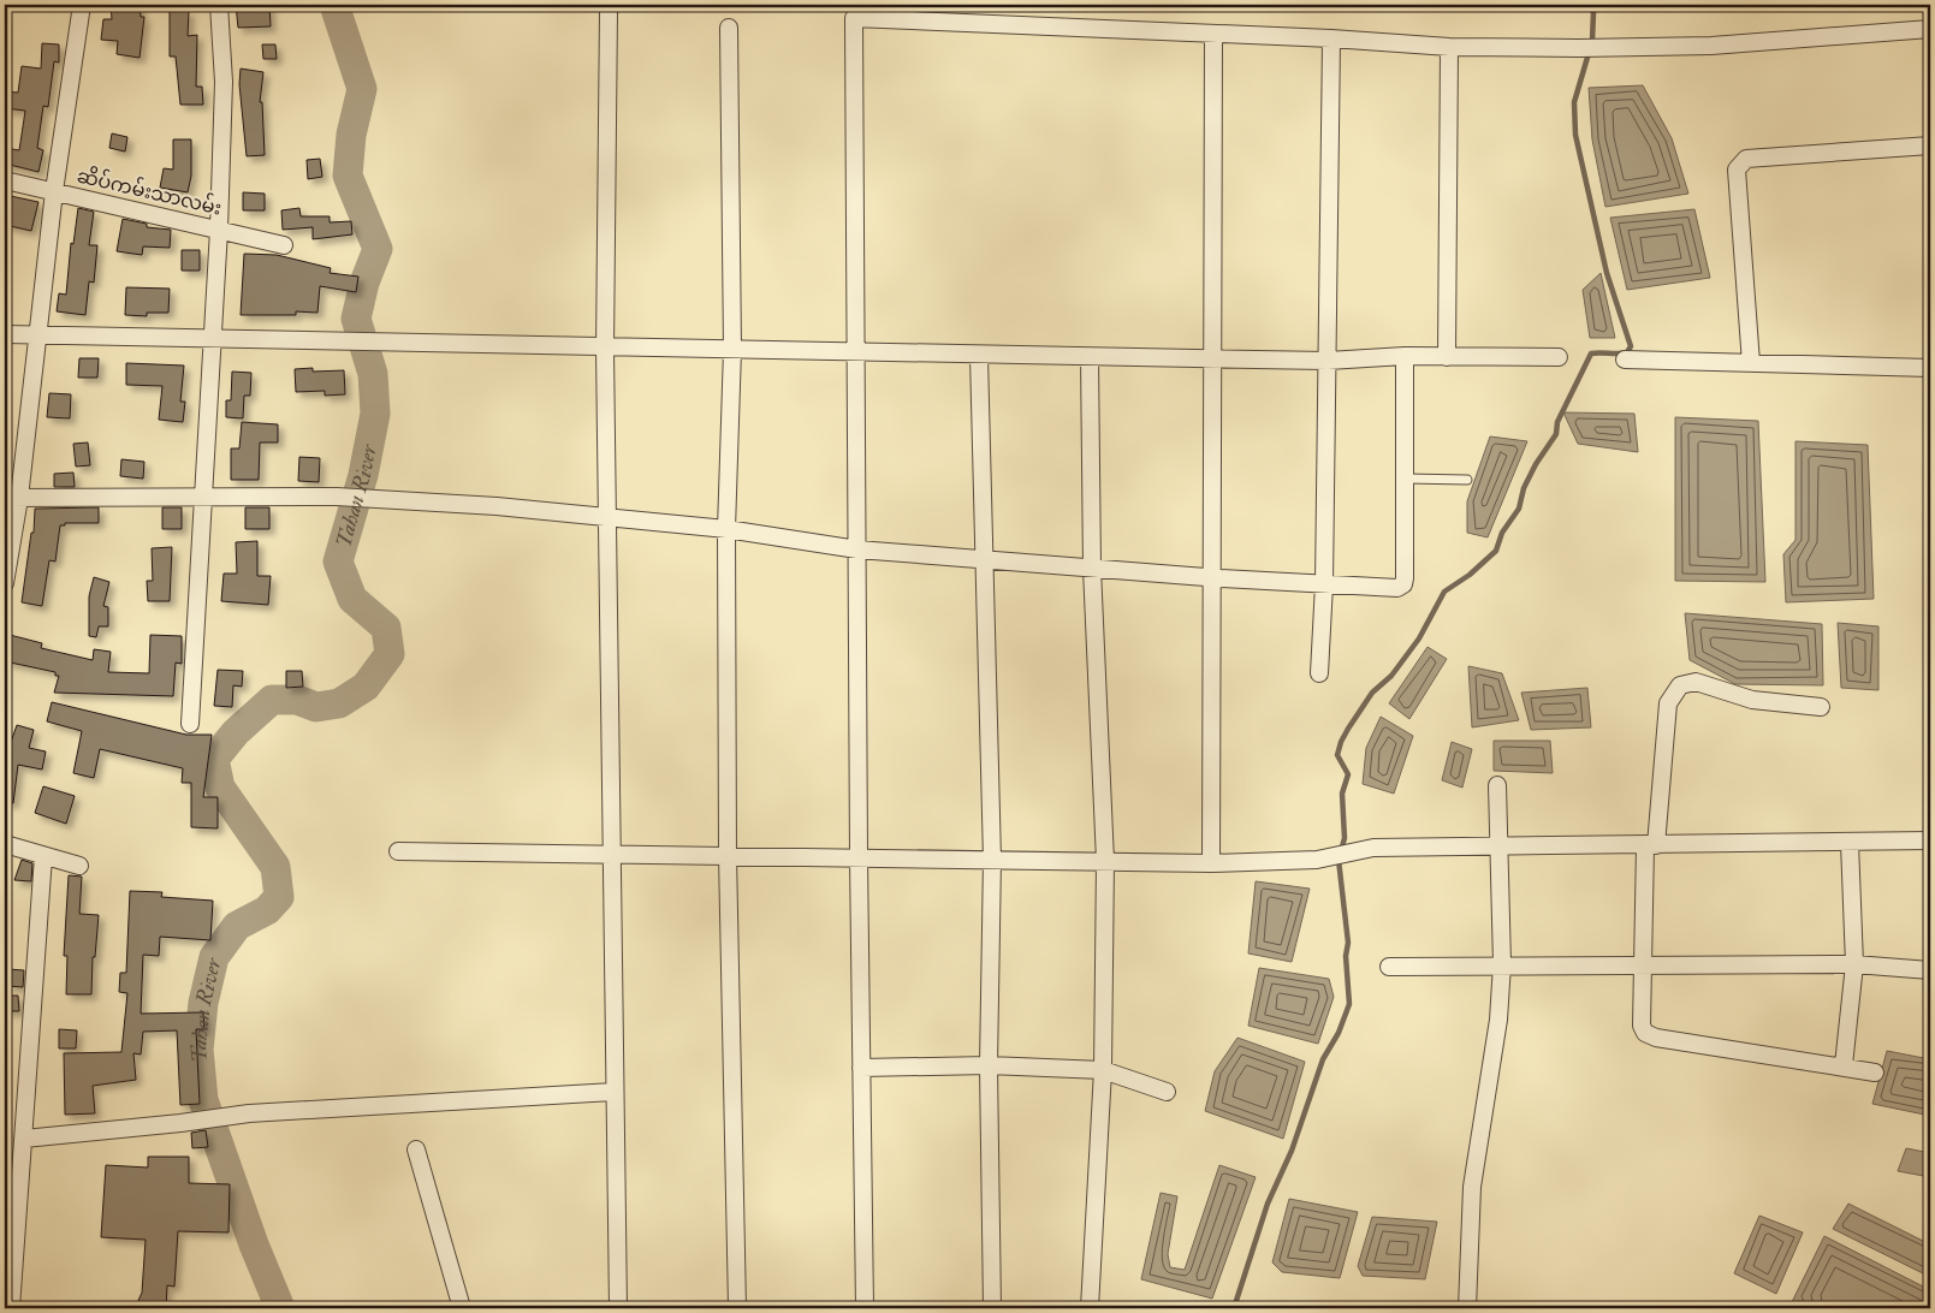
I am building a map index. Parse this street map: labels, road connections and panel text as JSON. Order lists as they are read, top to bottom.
{
  "streets": {
    "street": ["ဆိပ်ကမ်းသာလမ်း"]
  },
  "water": ["Tahan River"]
}
